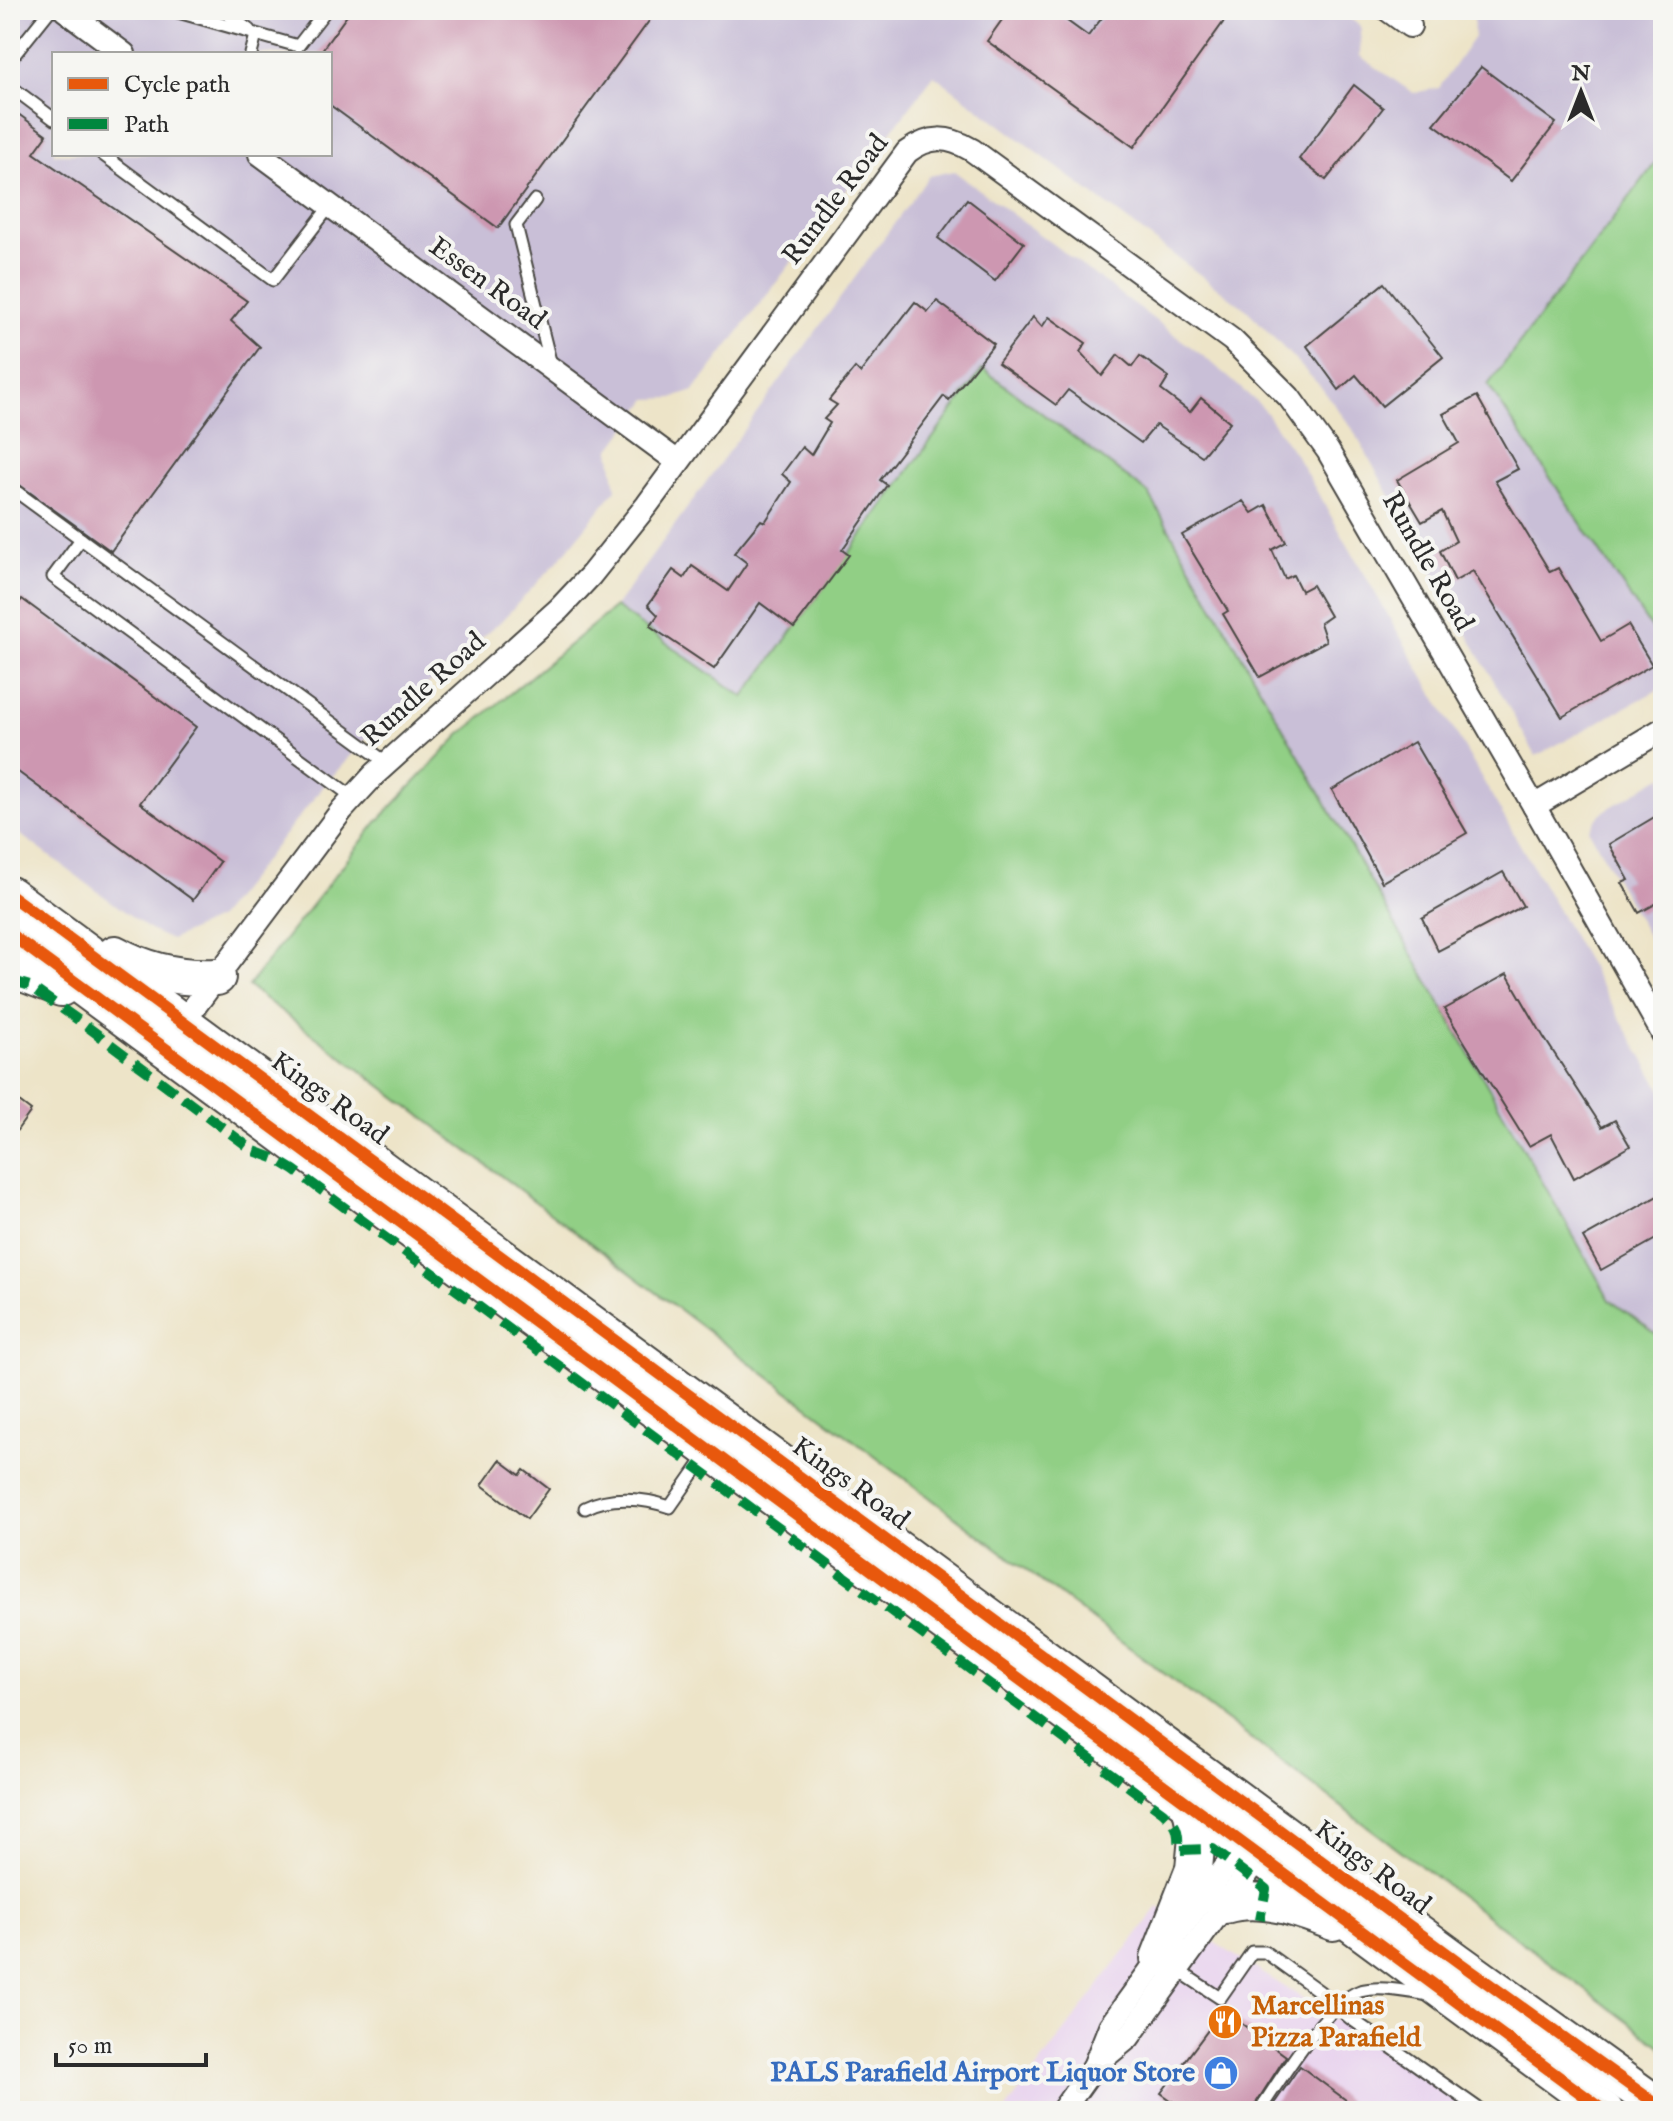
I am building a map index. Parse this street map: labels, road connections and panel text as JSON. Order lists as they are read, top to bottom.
{
  "streets": {
    "main road": ["Kings Road"],
    "street": ["Rundle Road", "Essen Road"]
  },
  "crossings": [
    ["Rundle Road", "Essen Road"],
    ["Rundle Road", "Kings Road"]
  ],
  "places": {
    "restaurant": ["Marcellinas Pizza Parafield"],
    "shop": ["PALS Parafield Airport Liquor Store"]
  },
  "legend": ["Cycle path", "Path"],
  "scale_bar": "50 m",
  "north": "top"
}
